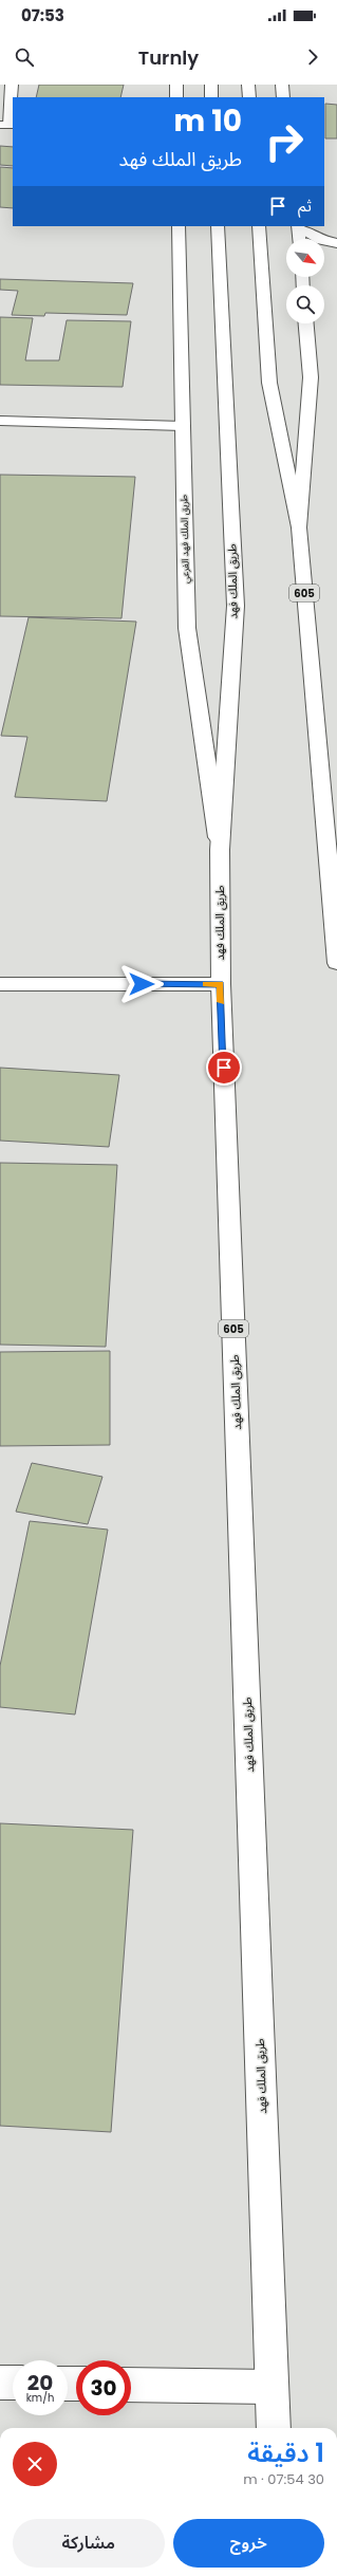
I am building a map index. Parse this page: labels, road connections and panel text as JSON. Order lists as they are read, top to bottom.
{
  "streets": {
    "main road": ["طريق الملك فهد الفرعي", "طريق الملك فهد", "605"]
  },
  "crossings": [
    ["طريق الملك فهد الفرعي", "طريق الملك فهد"]
  ],
  "north": "bottom right",
  "page": {
    "status": "07:53",
    "header": "Turnly",
    "turn": ["10 m", "طريق الملك فهد"],
    "then": "ثم",
    "speed": "20 km/h",
    "limit": "30",
    "heading": ["1 دقيقة", "30 m · 07:54"],
    "buttons": ["خروج", "مشاركة"]
  }
}
